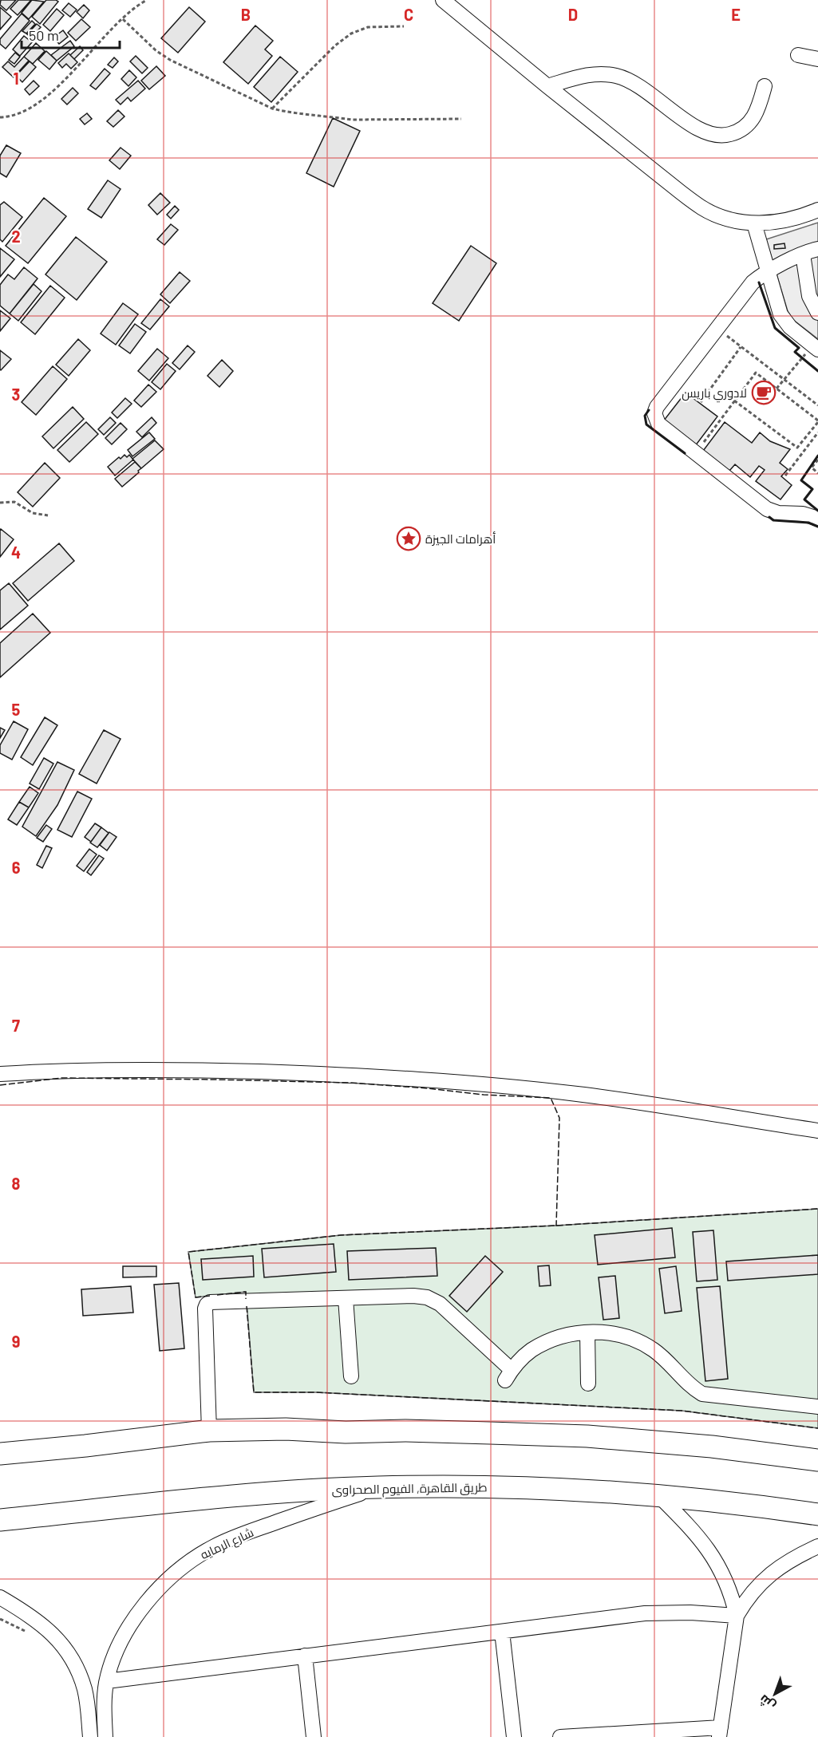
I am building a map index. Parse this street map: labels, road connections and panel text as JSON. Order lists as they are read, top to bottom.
{
  "streets": {
    "highway": ["طريق القاهرة, الفيوم الصحراوى"],
    "street": ["شارع الرمايه"]
  },
  "crossings": [
    ["طريق القاهرة, الفيوم الصحراوى", "شارع الرمايه"]
  ],
  "places": {
    "cafe": ["لادوري باريس"],
    "place": ["أهرامات الجيزة"]
  },
  "scale_bar": "50 m",
  "north": "bottom left",
  "grid": {
    "columns": [
      "B",
      "C",
      "D",
      "E"
    ],
    "rows": [
      "1",
      "2",
      "3",
      "4",
      "5",
      "6",
      "7",
      "8",
      "9"
    ]
  }
}
